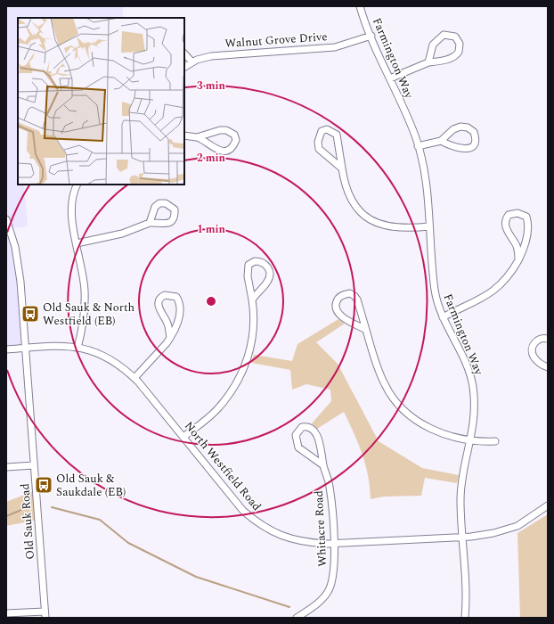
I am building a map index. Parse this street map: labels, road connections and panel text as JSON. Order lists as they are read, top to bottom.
{
  "streets": {
    "street": [
      "Walnut Grove Drive",
      "Farmington Way",
      "North Westfield Road",
      "Old Sauk Road",
      "Whitacre Road"
    ]
  },
  "crossings": [
    ["Walnut Grove Drive", "Farmington Way"],
    ["Farmington Way", "North Westfield Road"],
    ["North Westfield Road", "Old Sauk Road"],
    ["North Westfield Road", "Whitacre Road"]
  ],
  "places": {
    "bus stop": ["Old Sauk & North Westfield (EB)", "Old Sauk & Saukdale (EB)"]
  },
  "rings": ["3 min", "2 min", "1 min"]
}
